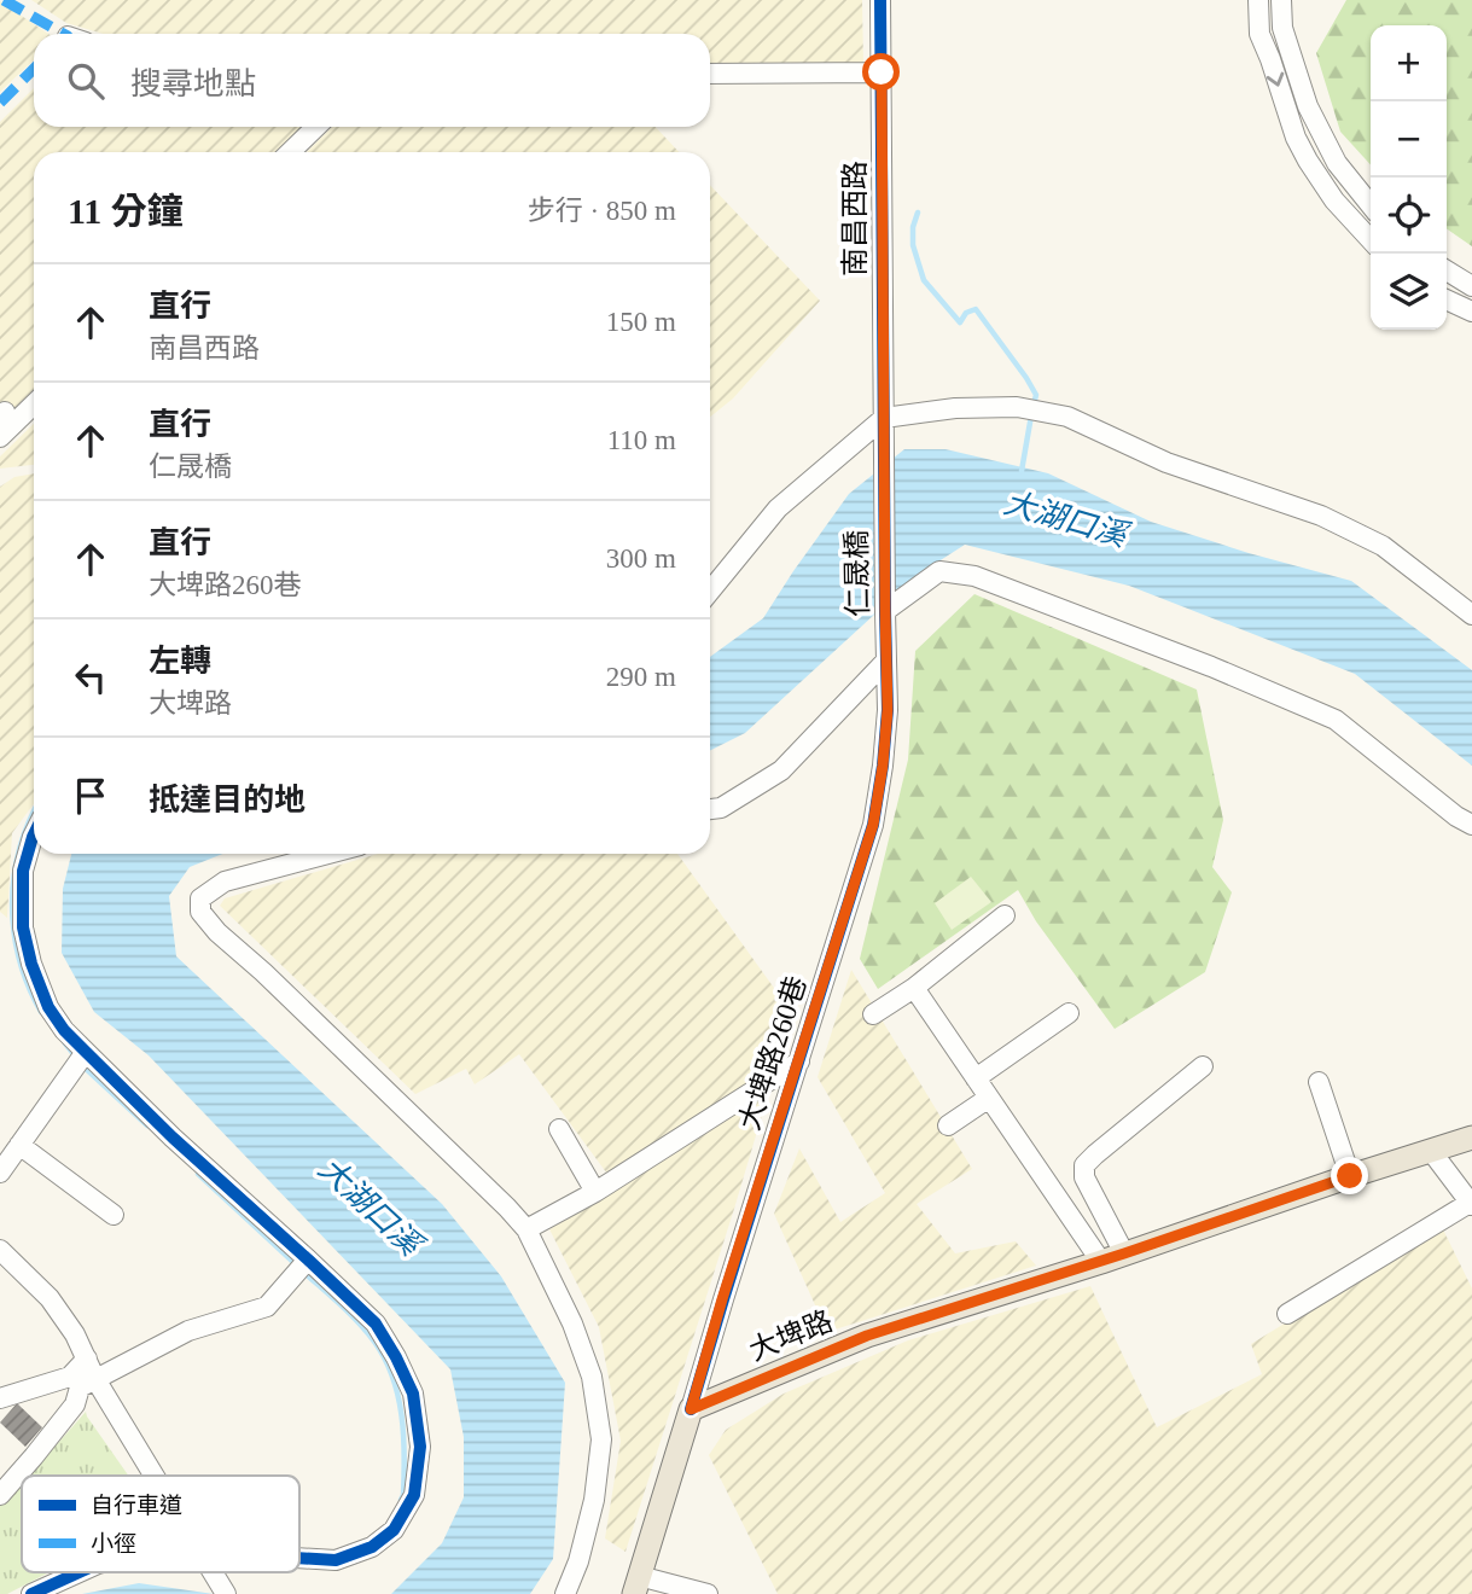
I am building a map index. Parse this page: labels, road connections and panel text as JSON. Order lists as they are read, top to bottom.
{
  "streets": {
    "main road": ["大埤路"],
    "street": ["南昌西路", "仁晟橋", "大埤路260巷"]
  },
  "crossings": [
    ["南昌西路", "仁晟橋"],
    ["仁晟橋", "大埤路260巷"],
    ["大埤路260巷", "大埤路"]
  ],
  "water": ["大湖口溪"],
  "legend": ["自行車道", "小徑"],
  "page": {
    "map_buttons": ["+", "−"],
    "search": "搜尋地點",
    "heading": ["11 分鐘", "步行 · 850 m"],
    "list": [
      ["直行", "南昌西路", "150 m"],
      ["直行", "仁晟橋", "110 m"],
      ["直行", "大埤路260巷", "300 m"],
      ["左轉", "大埤路", "290 m"],
      "抵達目的地"
    ]
  }
}
